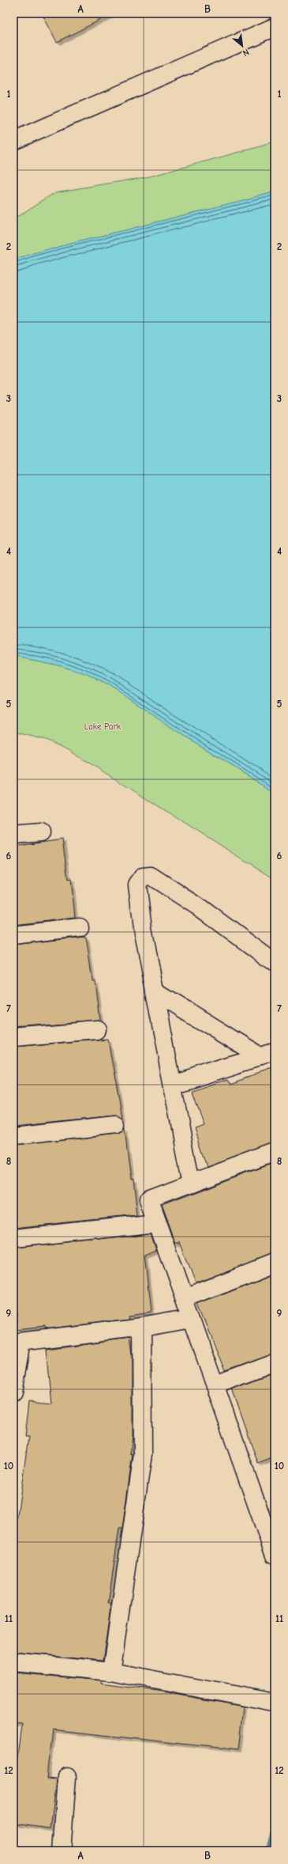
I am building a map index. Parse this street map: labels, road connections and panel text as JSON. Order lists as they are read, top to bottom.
{
  "parks": ["Lake Park"],
  "north": "bottom right",
  "grid": {
    "columns": ["A", "B"],
    "rows": [
      "1",
      "2",
      "3",
      "4",
      "5",
      "6",
      "7",
      "8",
      "9",
      "10",
      "11",
      "12"
    ]
  }
}
